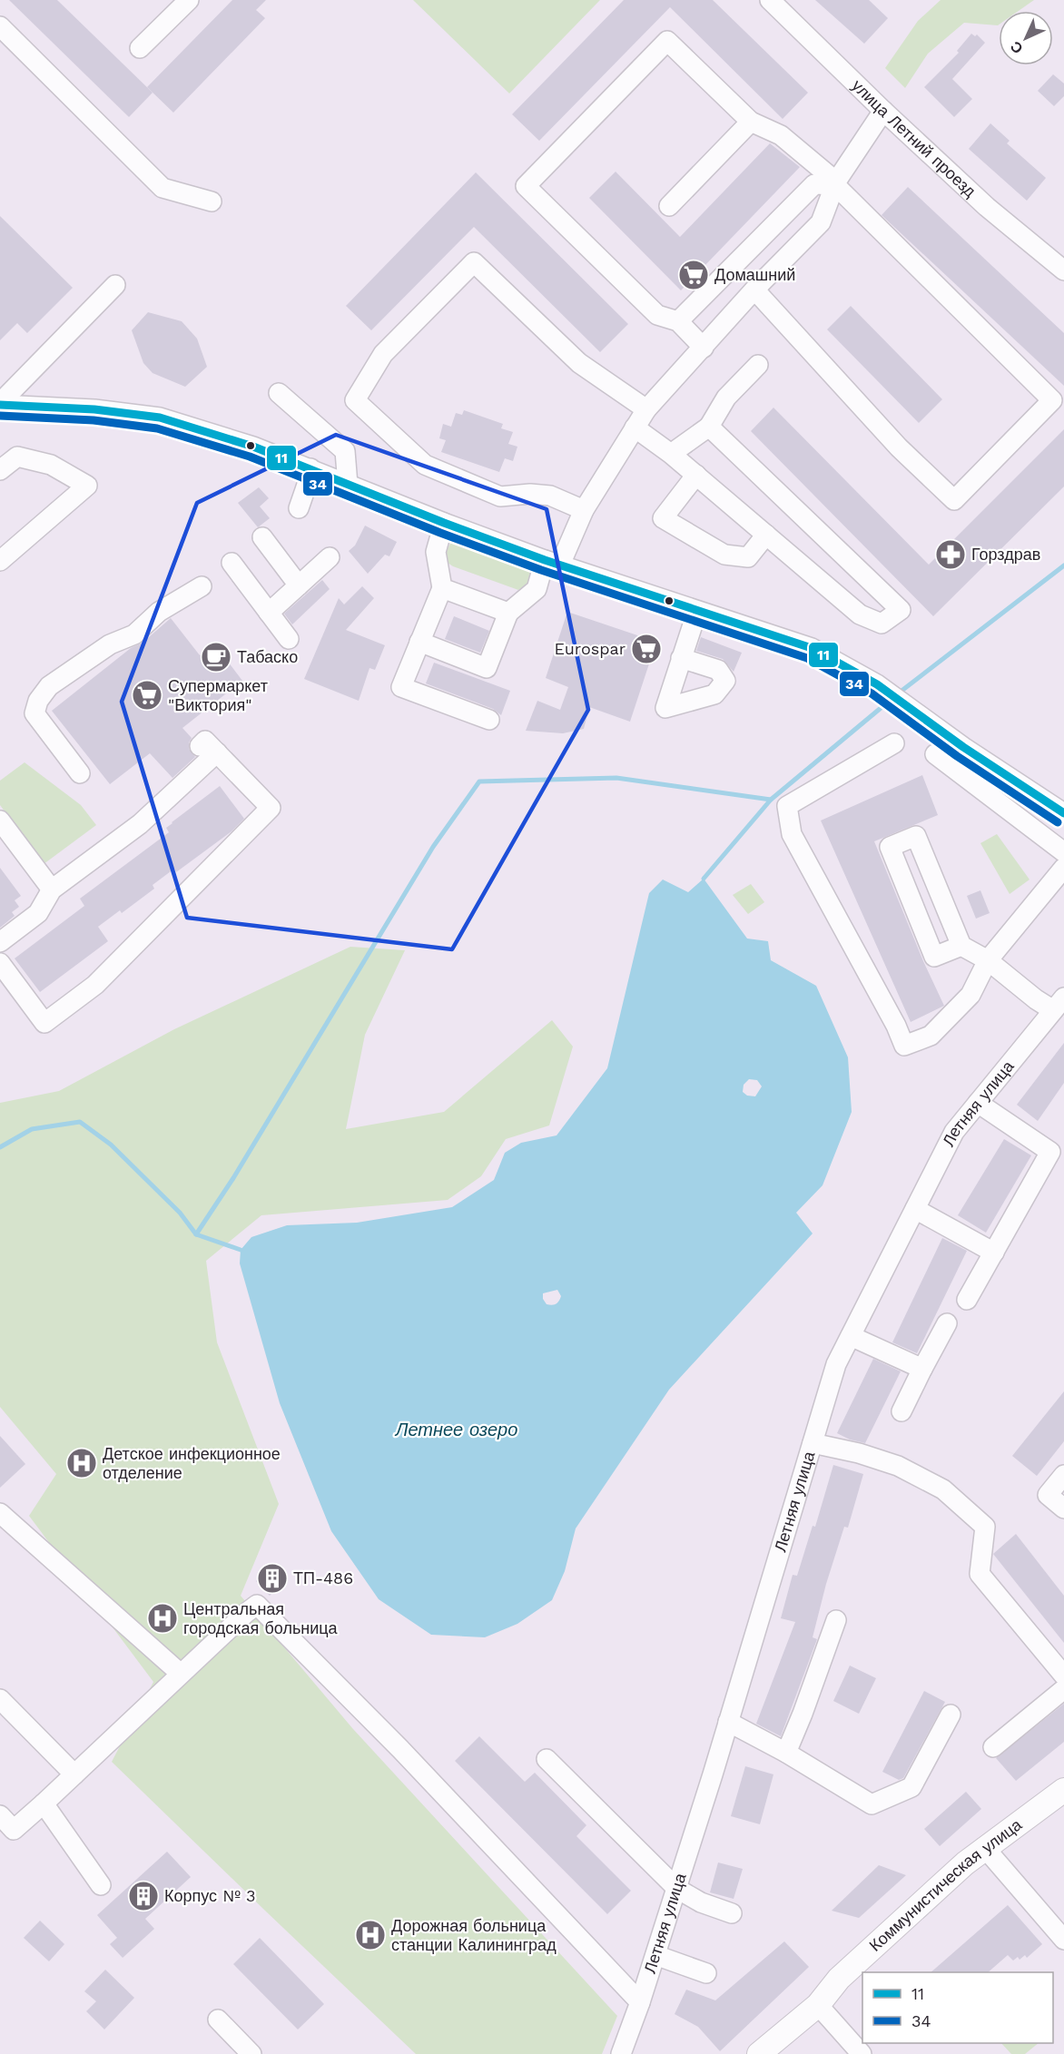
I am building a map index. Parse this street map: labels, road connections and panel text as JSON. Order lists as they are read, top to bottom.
{
  "streets": {
    "main road": ["Коммунистическая улица"],
    "street": ["улица Летний проезд", "Летняя улица"]
  },
  "water": ["Летнее озеро"],
  "places": {
    "supermarket": ["Домашний", "Eurospar", "Супермаркет \"Виктория\""],
    "pharmacy": ["Горздрав"],
    "cafe": ["Табаско"],
    "hospital": ["Детское инфекционное отделение", "Центральная городская больница", "Дорожная больница станции Калининград"],
    "building": ["ТП-486", "Корпус № 3"]
  },
  "lines": ["transit line 11", "transit line 34"],
  "legend": ["11", "34"],
  "north": "bottom left"
}
